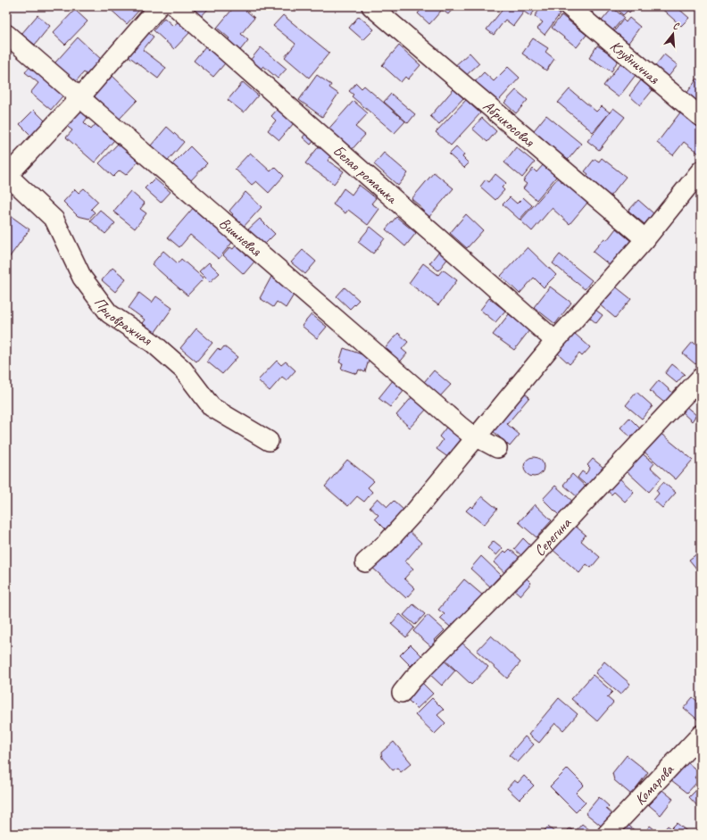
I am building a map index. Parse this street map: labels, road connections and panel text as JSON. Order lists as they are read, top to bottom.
{
  "streets": {
    "street": [
      "Клубничная",
      "Абрикосовая",
      "Белая ромашка",
      "Вишневая",
      "Приовражная",
      "Серегина",
      "Комарова"
    ]
  },
  "north": "top"
}
